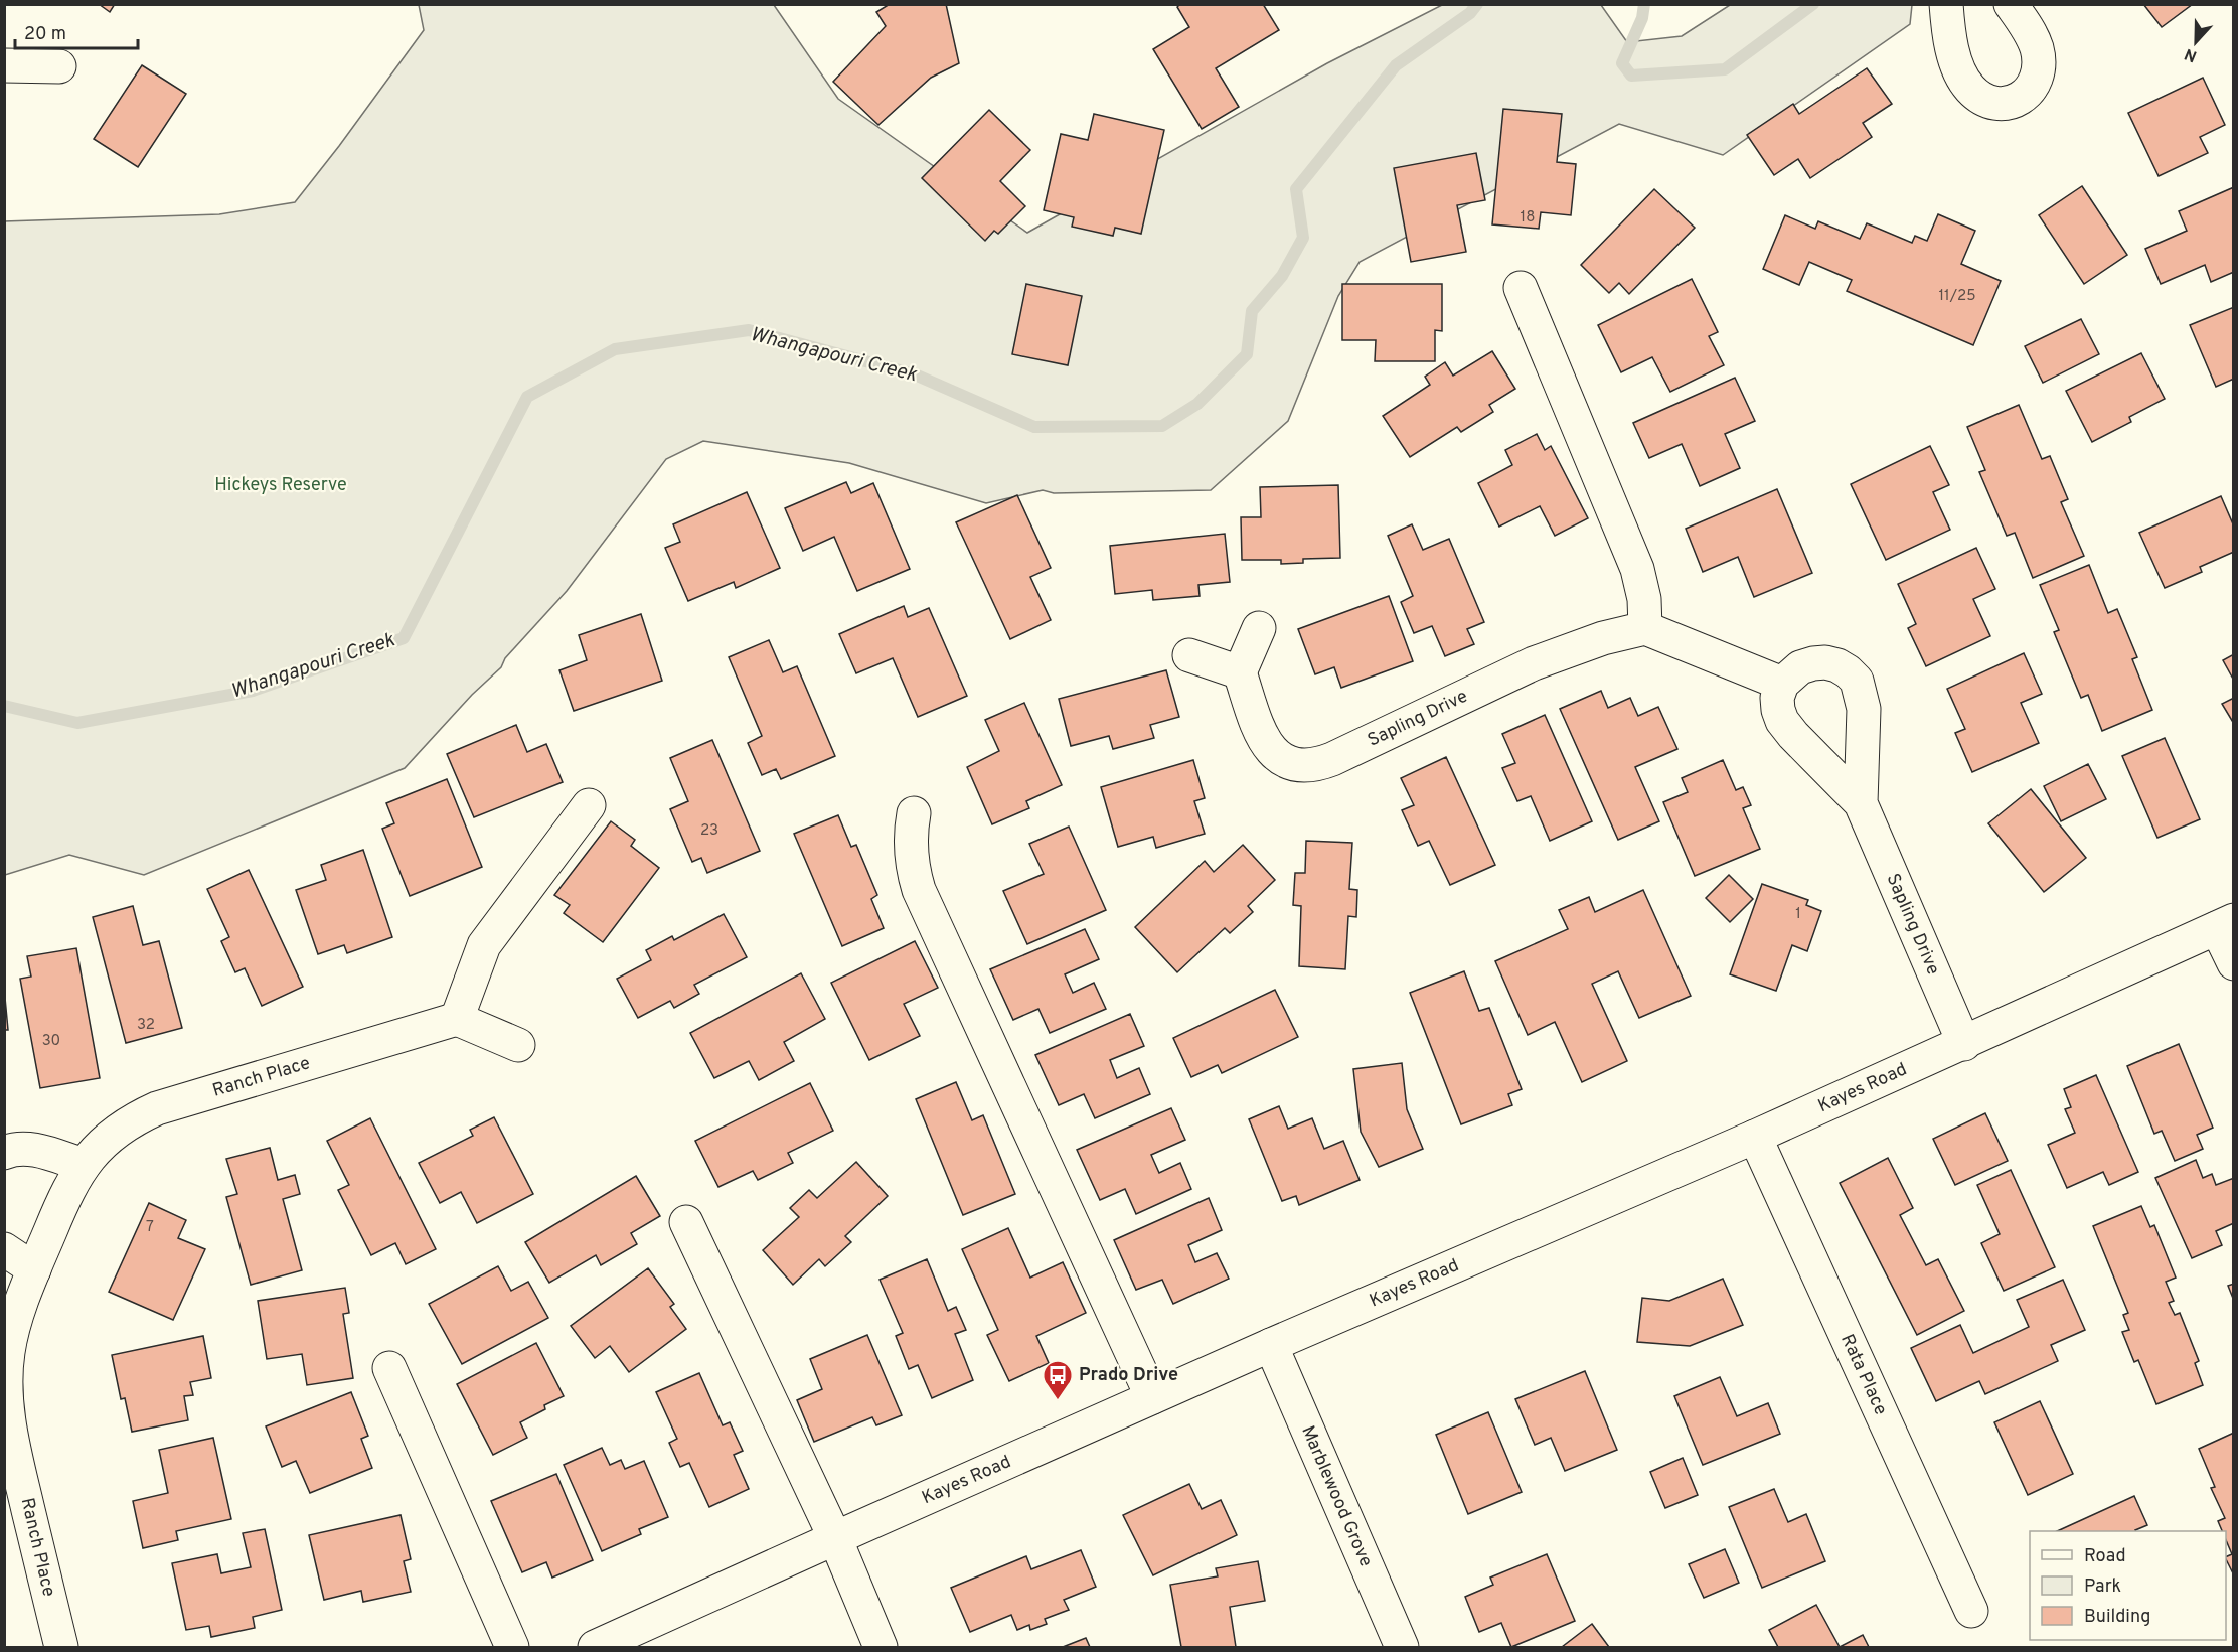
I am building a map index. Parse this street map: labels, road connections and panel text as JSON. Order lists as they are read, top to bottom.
{
  "streets": {
    "street": [
      "Sapling Drive",
      "Ranch Place",
      "Kayes Road",
      "Rata Place",
      "Marblewood Grove"
    ]
  },
  "crossings": [
    ["Sapling Drive", "Kayes Road"],
    ["Kayes Road", "Rata Place"],
    ["Kayes Road", "Marblewood Grove"]
  ],
  "water": ["Whangapouri Creek"],
  "parks": ["Hickeys Reserve"],
  "places": {
    "bus stop": ["Prado Drive"]
  },
  "house_numbers": [
    "18",
    "11/25",
    "23",
    "1",
    "32",
    "30",
    "7"
  ],
  "legend": ["Road", "Park", "Building"],
  "scale_bar": "20 m",
  "north": "bottom"
}
